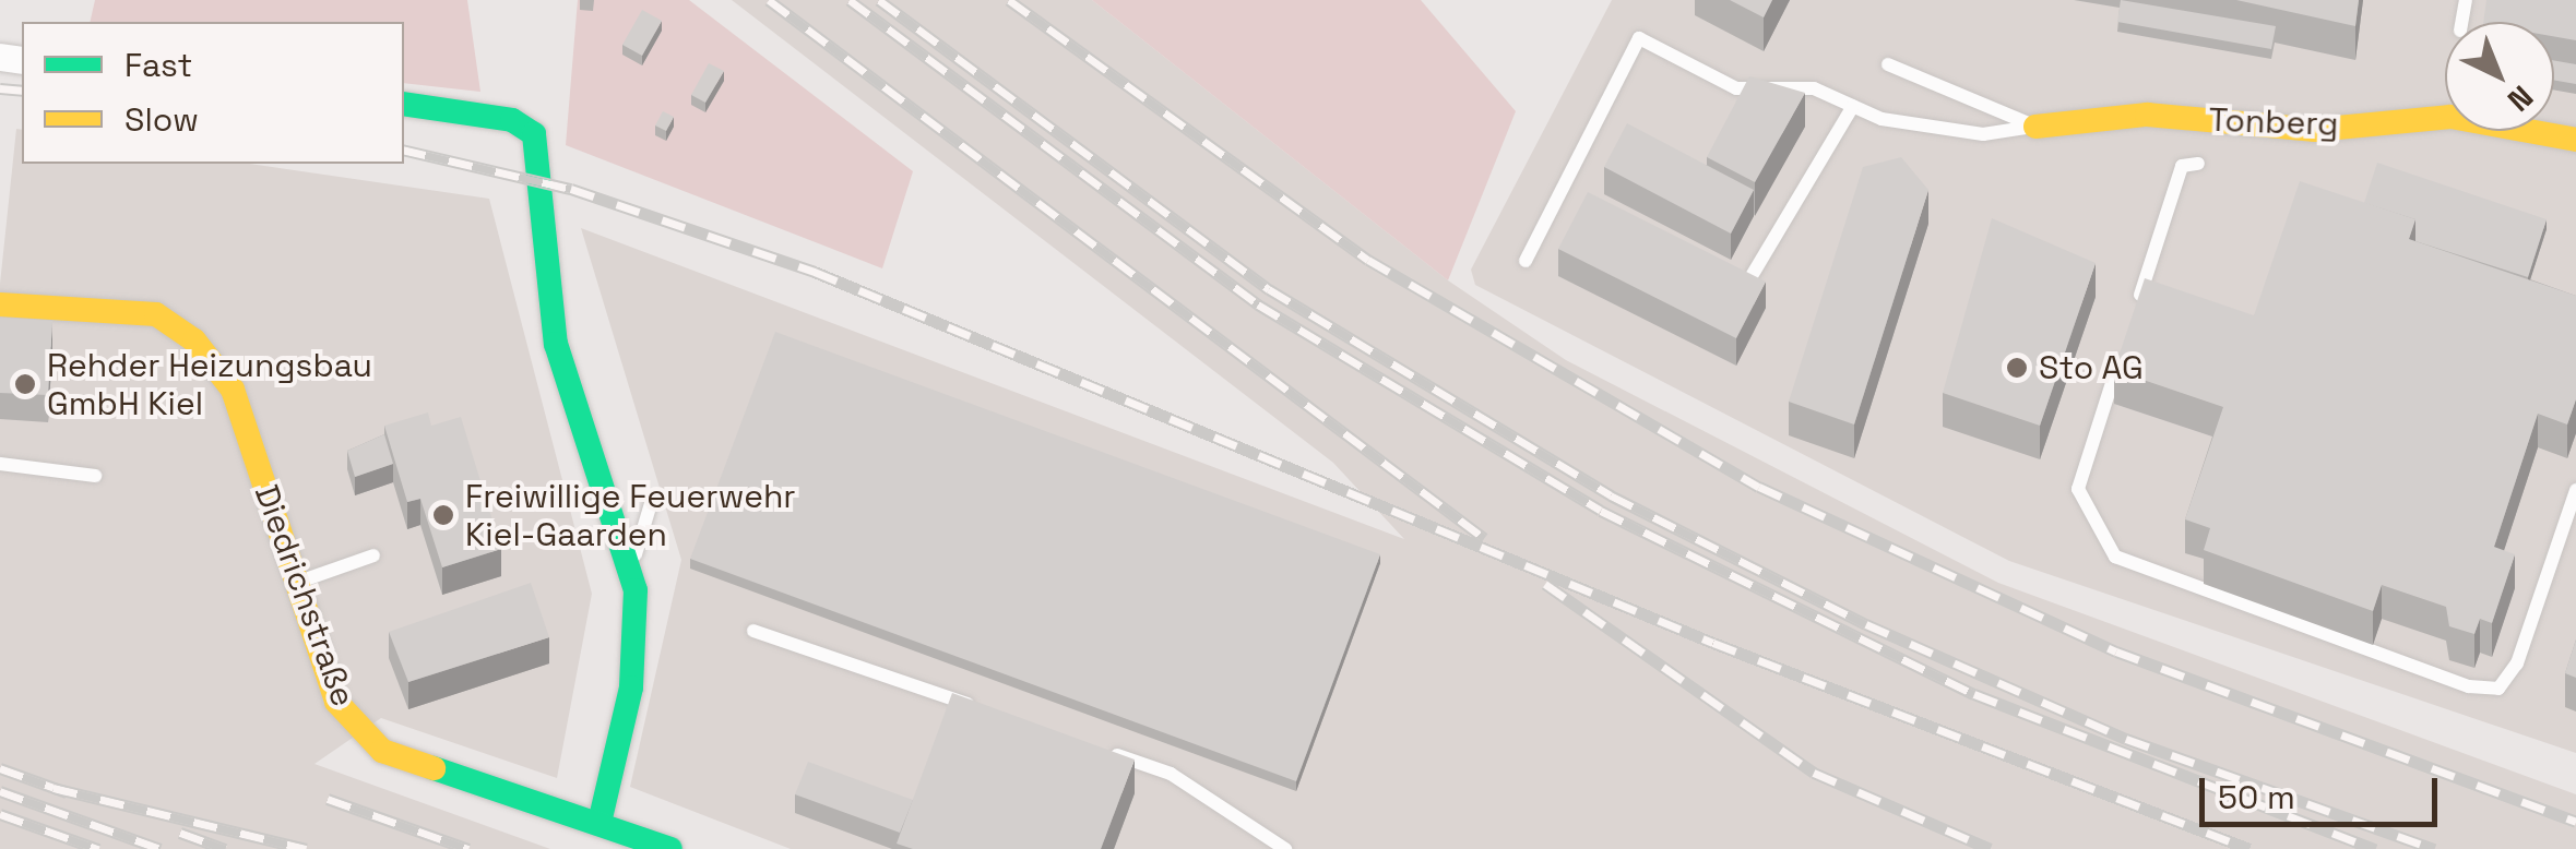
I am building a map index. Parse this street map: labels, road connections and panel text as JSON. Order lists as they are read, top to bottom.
{
  "streets": {
    "street": ["Tonberg", "Diedrichstraße"]
  },
  "places": ["Sto AG", "Rehder Heizungsbau GmbH Kiel", "Freiwillige Feuerwehr Kiel-Gaarden"],
  "legend": ["Fast", "Slow"],
  "scale_bar": "50 m",
  "north": "bottom right"
}
